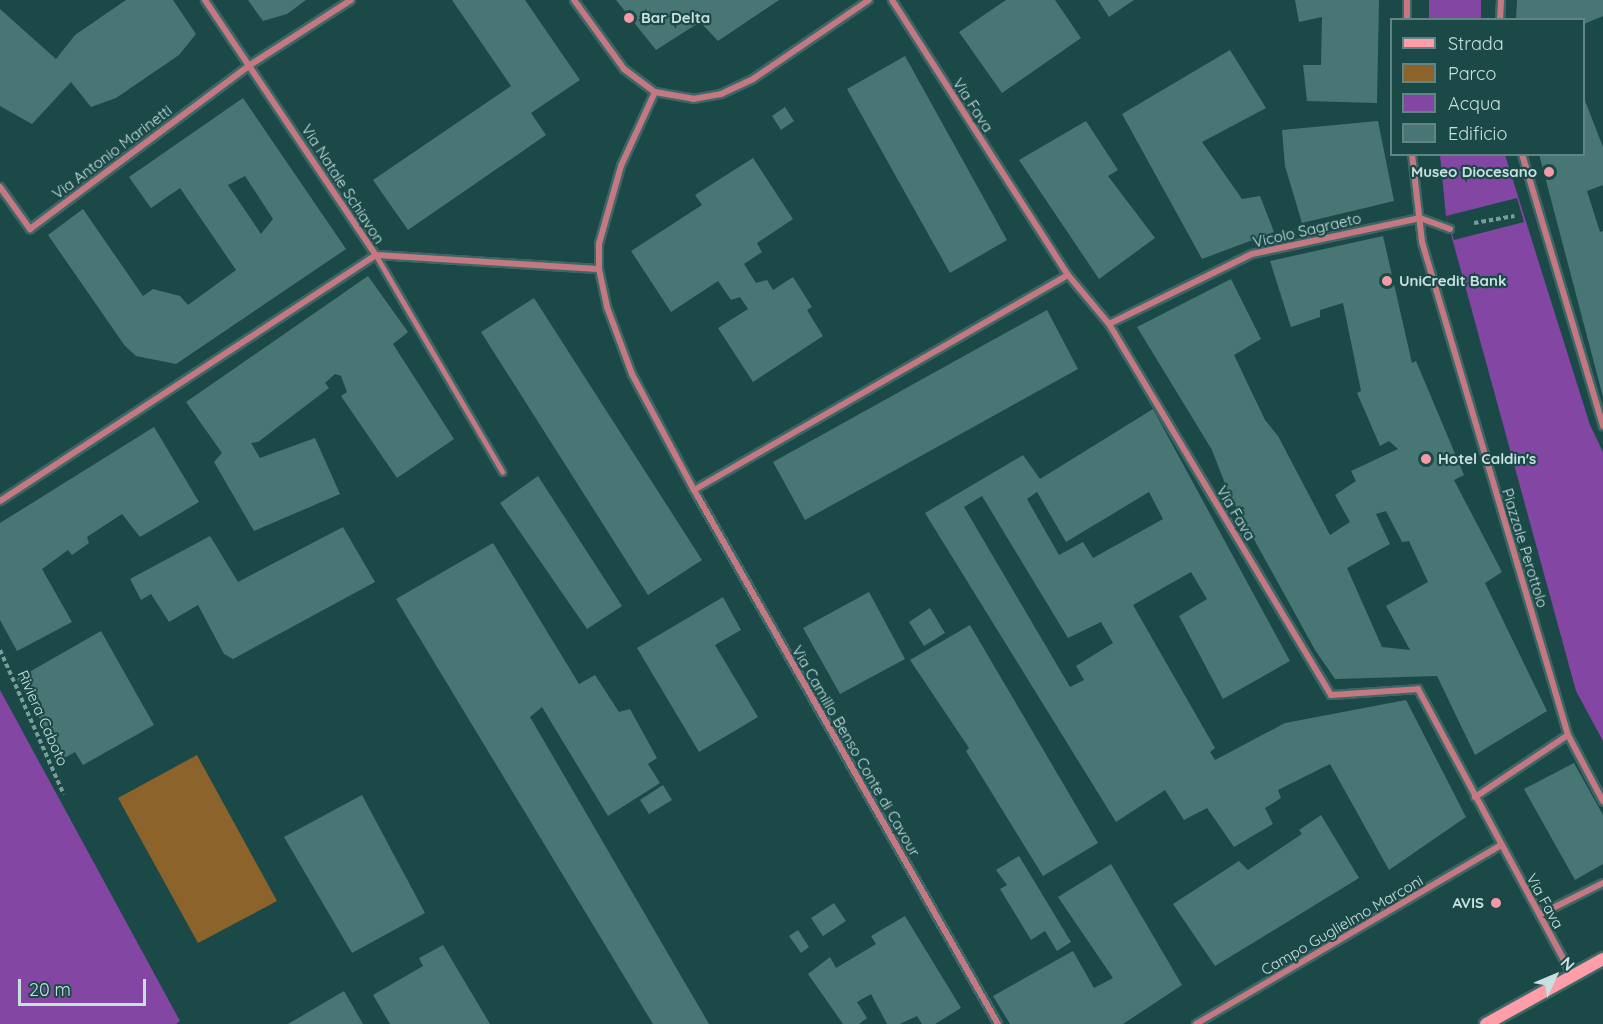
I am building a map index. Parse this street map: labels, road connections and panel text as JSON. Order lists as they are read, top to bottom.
{
  "streets": {
    "street": [
      "Via Fava",
      "Via Antonio Marinetti",
      "Via Natale Schiavon",
      "Vicolo Sagraeto",
      "Piazzale Perottolo",
      "Via Camillo Benso Conte di Cavour",
      "Campo Guglielmo Marconi"
    ],
    "path": ["Riviera Caboto"]
  },
  "crossings": [
    ["Via Fava", "Vicolo Sagraeto"],
    ["Via Fava", "Campo Guglielmo Marconi"],
    ["Via Antonio Marinetti", "Via Natale Schiavon"],
    ["Via Natale Schiavon", "Via Camillo Benso Conte di Cavour"],
    ["Vicolo Sagraeto", "Piazzale Perottolo"]
  ],
  "places": [
    "Bar Delta",
    "Museo Diocesano",
    "UniCredit Bank",
    "Hotel Caldin's",
    "AVIS"
  ],
  "legend": [
    "Strada",
    "Parco",
    "Acqua",
    "Edificio"
  ],
  "scale_bar": "20 m",
  "north": "top right"
}
